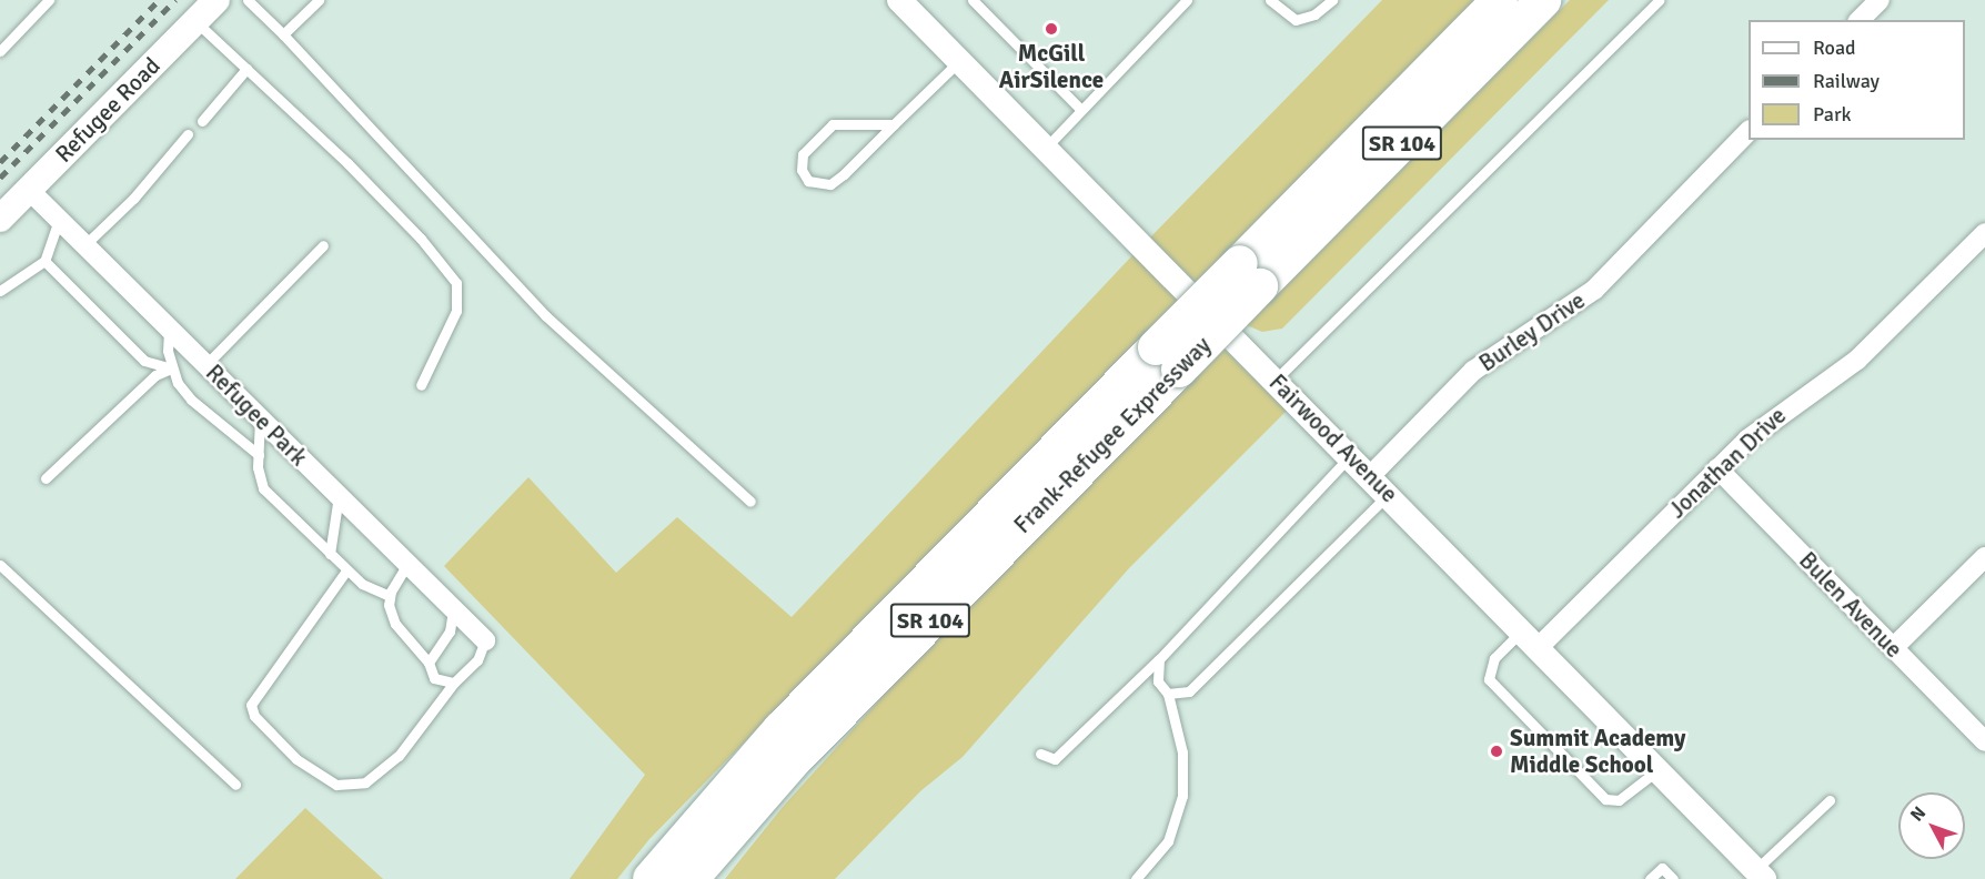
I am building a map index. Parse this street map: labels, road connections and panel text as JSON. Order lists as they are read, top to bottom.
{
  "streets": {
    "highway": ["SR 104", "Frank-Refugee Expressway"],
    "main road": ["Refugee Road"],
    "street": [
      "Burley Drive",
      "Refugee Park",
      "Fairwood Avenue",
      "Jonathan Drive",
      "Bulen Avenue"
    ]
  },
  "crossings": [
    ["Refugee Road", "Refugee Park"],
    ["Burley Drive", "Fairwood Avenue"],
    ["Fairwood Avenue", "Jonathan Drive"],
    ["Jonathan Drive", "Bulen Avenue"]
  ],
  "places": ["McGill AirSilence", "Summit Academy Middle School"],
  "legend": ["Road", "Railway", "Park"],
  "north": "top left"
}
